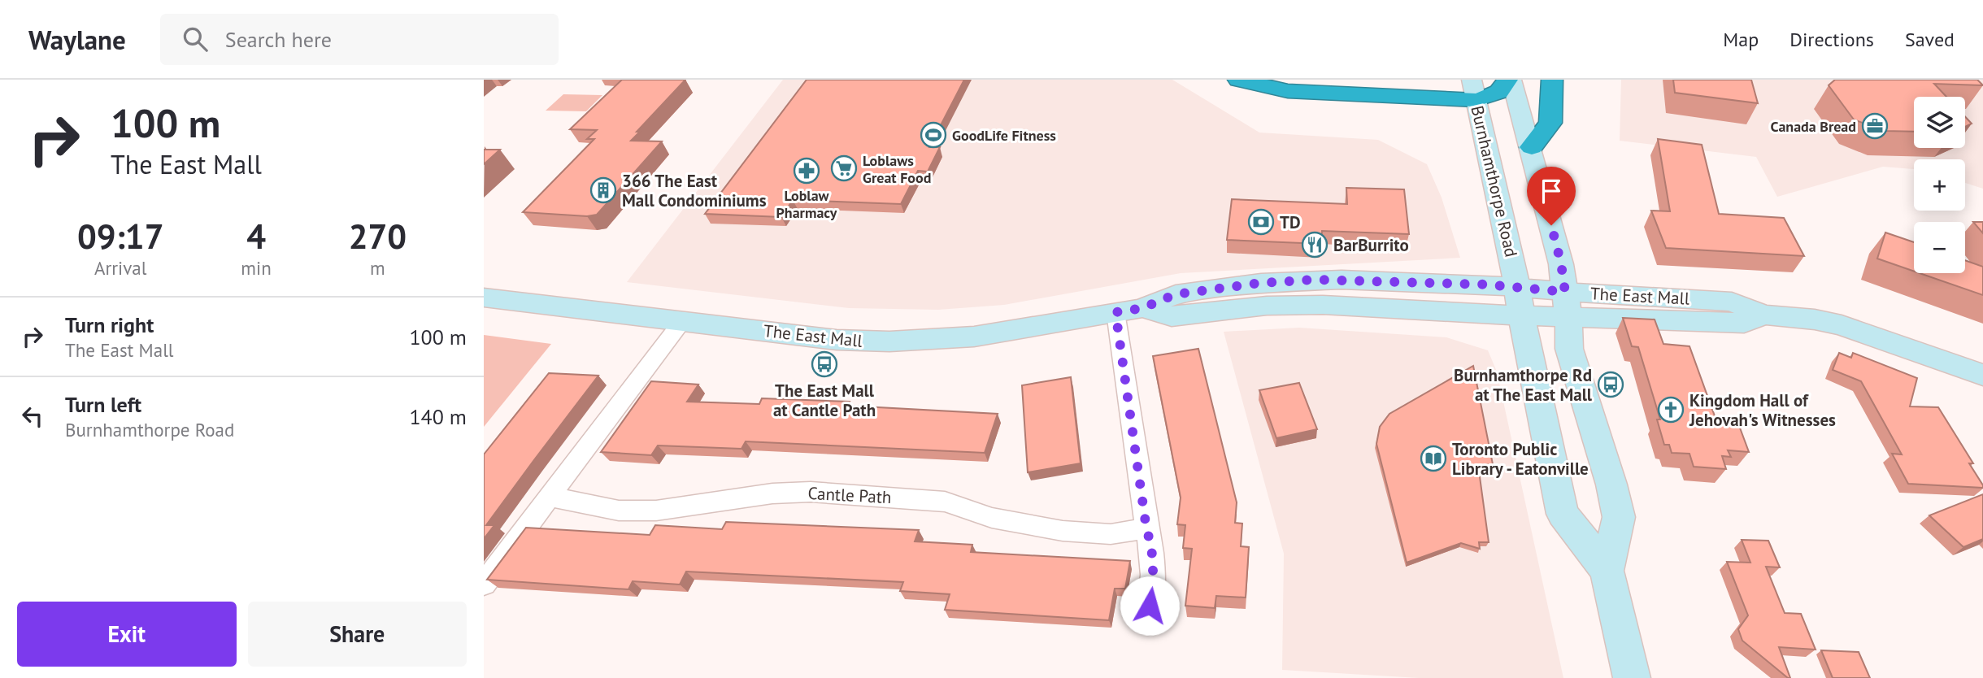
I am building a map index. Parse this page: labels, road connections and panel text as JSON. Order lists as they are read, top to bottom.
{
  "streets": {
    "main road": ["Burnhamthorpe Road", "The East Mall"],
    "street": ["Cantle Path"]
  },
  "crossings": [
    ["Burnhamthorpe Road", "The East Mall"]
  ],
  "places": {
    "office": ["Canada Bread"],
    "sports": ["GoodLife Fitness"],
    "supermarket": ["Loblaws Great Food"],
    "pharmacy": ["Loblaw Pharmacy"],
    "building": ["366 The East Mall Condominiums"],
    "bank": ["TD"],
    "restaurant": ["BarBurrito"],
    "bus stop": ["The East Mall at Cantle Path", "Burnhamthorpe Rd at The East Mall"],
    "church": ["Kingdom Hall of Jehovah's Witnesses"],
    "library": ["Toronto Public Library - Eatonville"]
  },
  "page": {
    "header": "Waylane",
    "search": "Search here",
    "nav": ["Map", "Directions", "Saved"],
    "turn": ["100 m", "The East Mall"],
    "map_buttons": ["+", "−"],
    "eta": [
      "09:17",
      "Arrival",
      "4",
      "min",
      "270",
      "m"
    ],
    "list": [
      {
        "name": "Turn right",
        "note": "The East Mall",
        "value": "100 m"
      },
      {
        "name": "Turn left",
        "note": "Burnhamthorpe Road",
        "value": "140 m"
      }
    ],
    "buttons": ["Exit", "Share"]
  }
}
